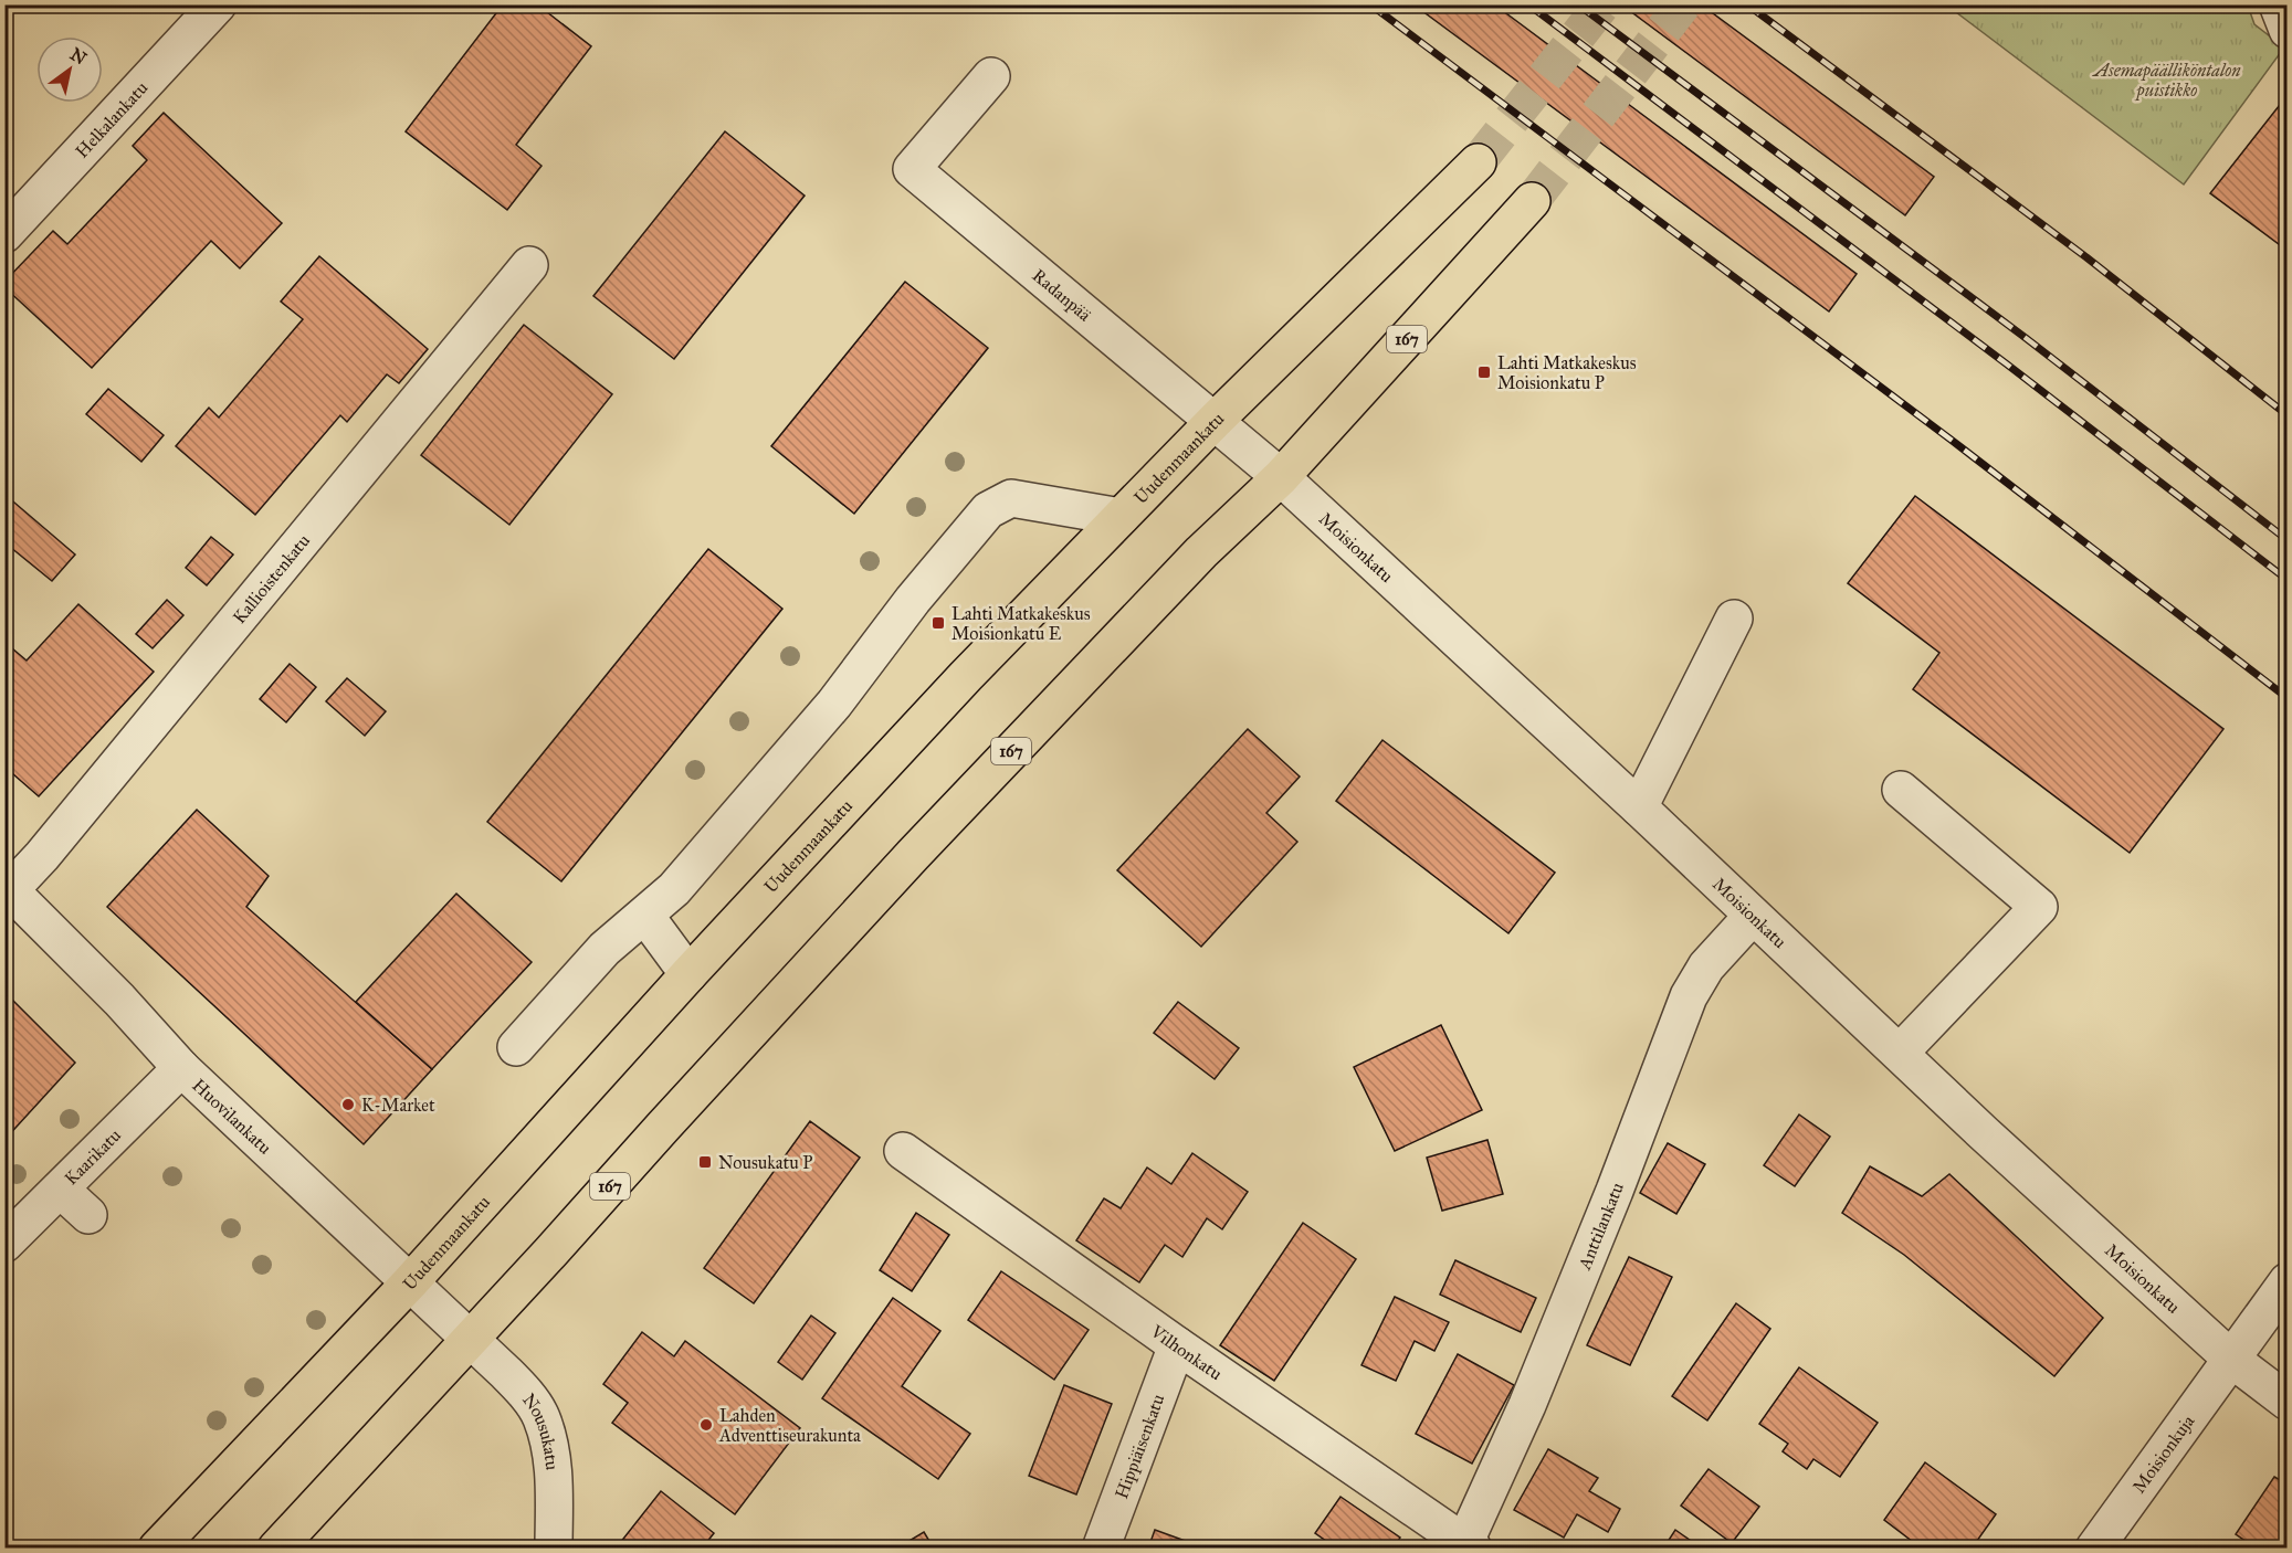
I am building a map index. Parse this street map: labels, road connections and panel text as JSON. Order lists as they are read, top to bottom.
{
  "streets": {
    "main road": ["167", "Uudenmaankatu"],
    "street": [
      "Helkalankatu",
      "Radanpää",
      "Moisionkatu",
      "Kallioistenkatu",
      "Huovilankatu",
      "Kaarikatu",
      "Anttilankatu",
      "Vilhonkatu",
      "Nousukatu",
      "Hippiäisenkatu",
      "Moisionkuja"
    ]
  },
  "crossings": [
    ["Radanpää", "Uudenmaankatu"],
    ["Radanpää", "Moisionkatu"],
    ["167", "Moisionkatu"],
    ["167", "Huovilankatu"],
    ["167", "Nousukatu"],
    ["Uudenmaankatu", "Moisionkatu"],
    ["Uudenmaankatu", "Huovilankatu"],
    ["Moisionkatu", "Anttilankatu"],
    ["Moisionkatu", "Moisionkuja"],
    ["Kallioistenkatu", "Huovilankatu"],
    ["Huovilankatu", "Kaarikatu"],
    ["Huovilankatu", "Nousukatu"],
    ["Anttilankatu", "Vilhonkatu"],
    ["Vilhonkatu", "Hippiäisenkatu"]
  ],
  "parks": ["Asemapäälliköntalon puistikko"],
  "places": {
    "transit": ["Lahti Matkakeskus Moisionkatu P", "Lahti Matkakeskus Moisionkatu E", "Nousukatu P"],
    "other": ["K-Market", "Lahden Adventtiseurakunta"]
  },
  "north": "top right"
}
